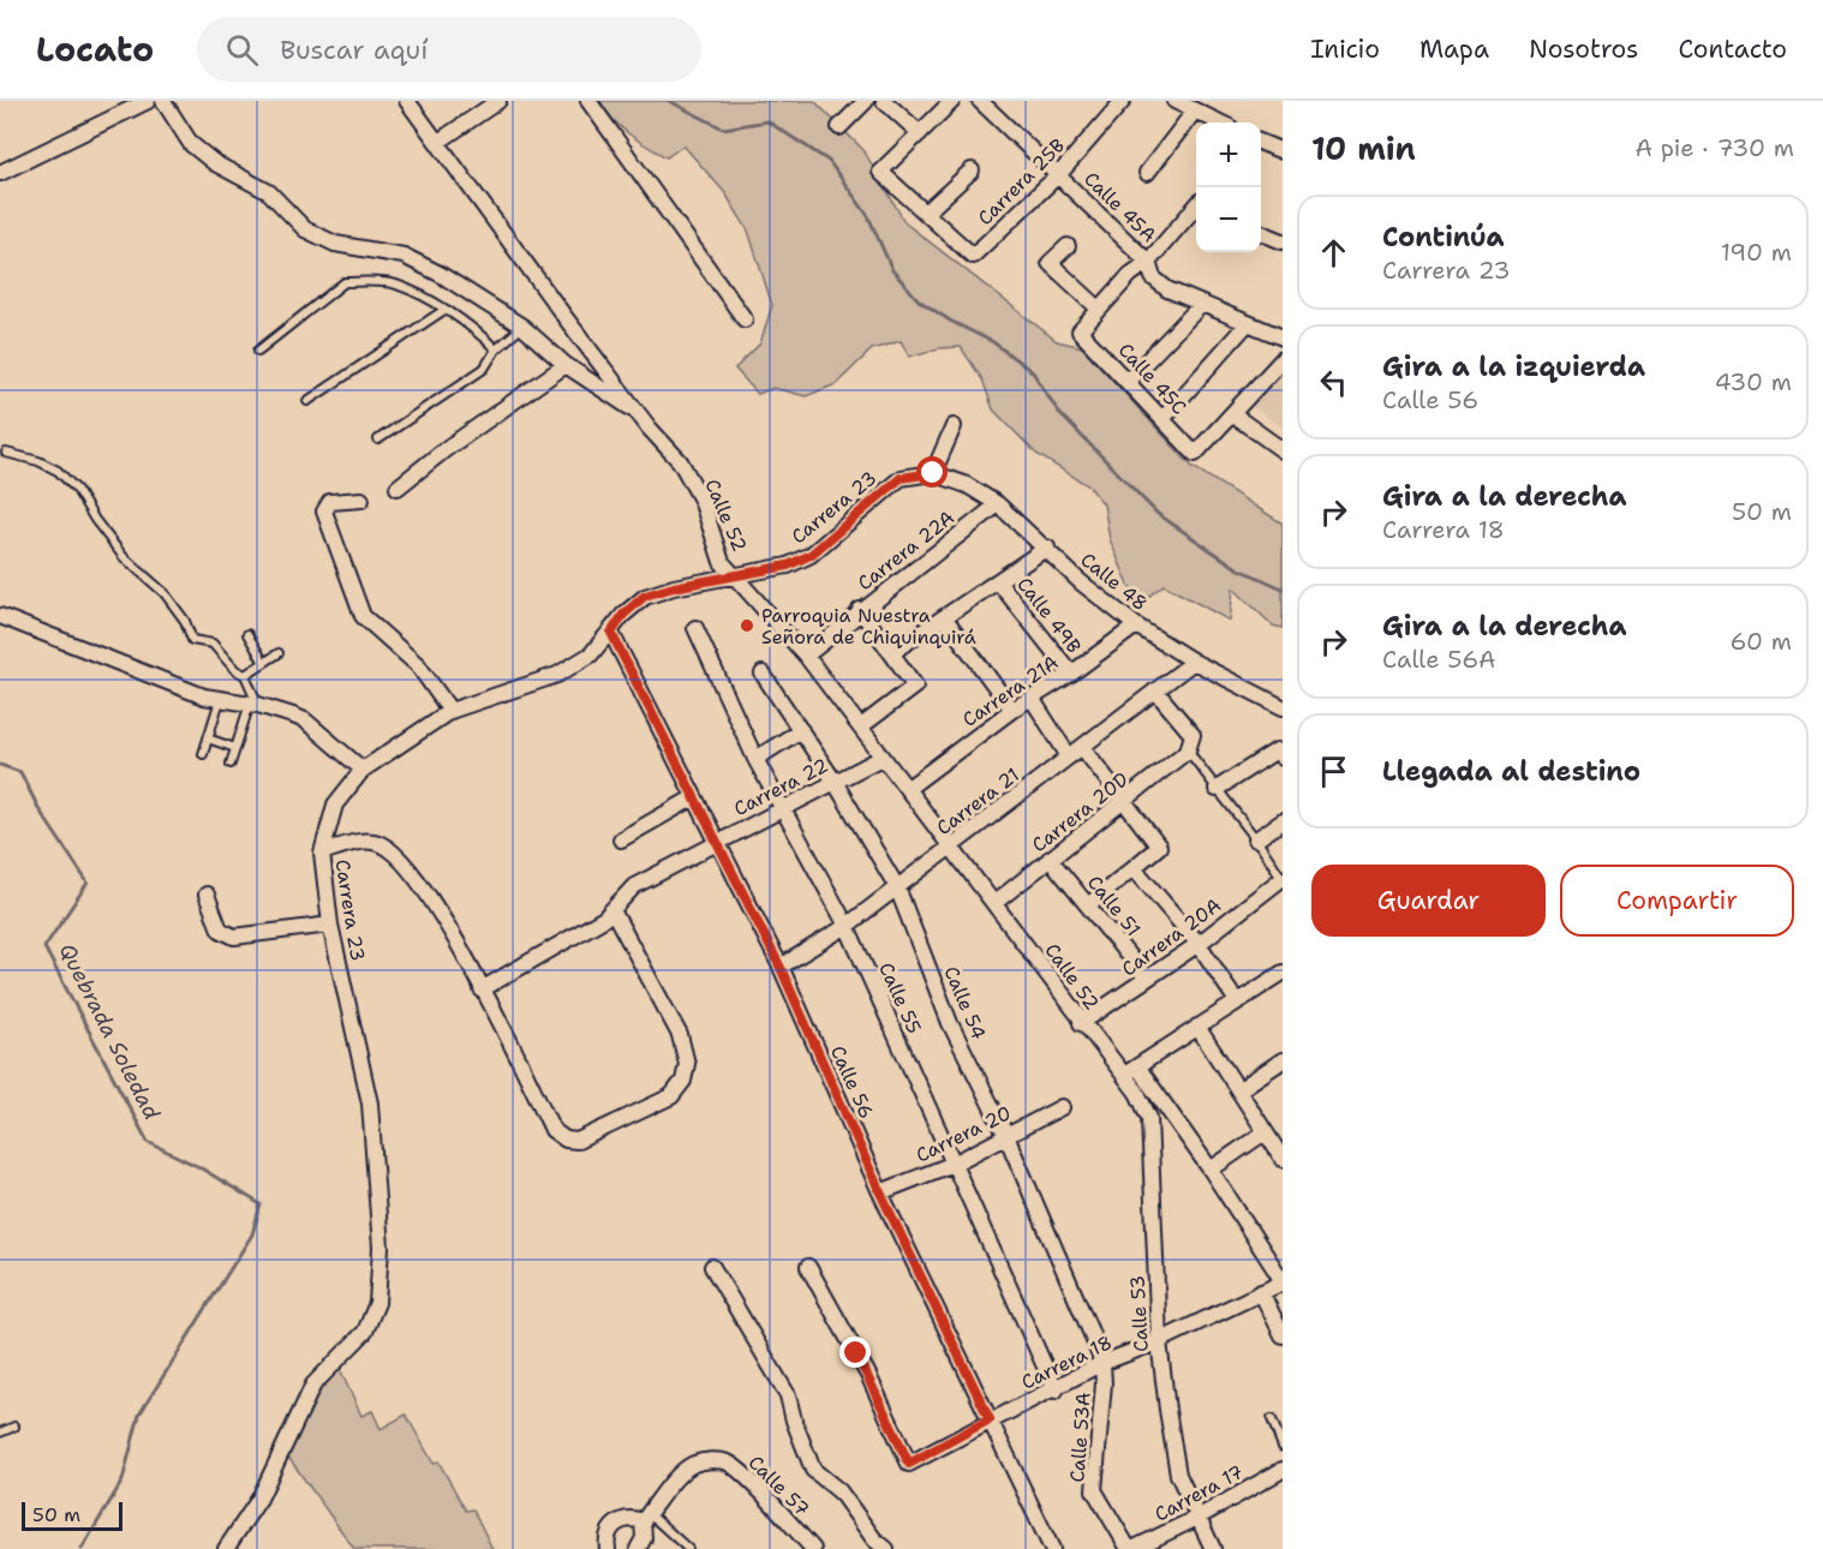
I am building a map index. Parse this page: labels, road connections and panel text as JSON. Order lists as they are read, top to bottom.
{
  "streets": {
    "street": [
      "Carrera 25B",
      "Calle 45A",
      "Calle 45C",
      "Carrera 23",
      "Calle 52",
      "Carrera 22A",
      "Calle 48",
      "Calle 49B",
      "Carrera 21A",
      "Carrera 22",
      "Carrera 21",
      "Carrera 20D",
      "Calle 51",
      "Carrera 20A",
      "Calle 55",
      "Calle 54",
      "Calle 56",
      "Carrera 20",
      "Calle 53",
      "Carrera 18",
      "Calle 53A",
      "Calle 57",
      "Carrera 17"
    ]
  },
  "crossings": [
    ["Carrera 25B", "Calle 45A"],
    ["Carrera 23", "Calle 52"],
    ["Carrera 23", "Calle 48"],
    ["Carrera 23", "Calle 56"],
    ["Calle 52", "Carrera 22A"],
    ["Calle 52", "Carrera 21A"],
    ["Calle 52", "Carrera 22"],
    ["Calle 52", "Carrera 21"],
    ["Calle 52", "Carrera 20D"],
    ["Calle 52", "Carrera 20A"],
    ["Calle 52", "Calle 53"],
    ["Carrera 22A", "Calle 48"],
    ["Calle 48", "Carrera 21A"],
    ["Calle 48", "Carrera 21"],
    ["Calle 49B", "Carrera 21A"],
    ["Carrera 22", "Calle 55"],
    ["Carrera 22", "Calle 54"],
    ["Carrera 22", "Calle 56"],
    ["Carrera 21", "Calle 55"],
    ["Carrera 21", "Calle 54"],
    ["Carrera 21", "Calle 56"],
    ["Carrera 20D", "Calle 51"],
    ["Calle 51", "Carrera 20A"],
    ["Calle 55", "Carrera 20"],
    ["Calle 55", "Carrera 18"],
    ["Calle 54", "Carrera 20"],
    ["Calle 54", "Carrera 18"],
    ["Calle 54", "Calle 53A"],
    ["Calle 56", "Carrera 20"],
    ["Calle 56", "Carrera 18"],
    ["Calle 53", "Carrera 18"],
    ["Calle 53", "Carrera 17"],
    ["Carrera 18", "Calle 53A"],
    ["Calle 53A", "Carrera 17"]
  ],
  "water": ["Quebrada Soledad"],
  "places": ["Parroquia Nuestra Señora de Chiquinquirá"],
  "scale_bar": "50 m",
  "page": {
    "header": "Locato",
    "search": "Buscar aquí",
    "nav": [
      "Inicio",
      "Mapa",
      "Nosotros",
      "Contacto"
    ],
    "heading": ["10 min", "A pie · 730 m"],
    "map_buttons": ["+", "−"],
    "list": [
      ["Continúa", "Carrera 23", "190 m"],
      ["Gira a la izquierda", "Calle 56", "430 m"],
      ["Gira a la derecha", "Carrera 18", "50 m"],
      ["Gira a la derecha", "Calle 56A", "60 m"],
      "Llegada al destino"
    ],
    "buttons": ["Guardar", "Compartir"],
    "scale": "50 m"
  }
}
